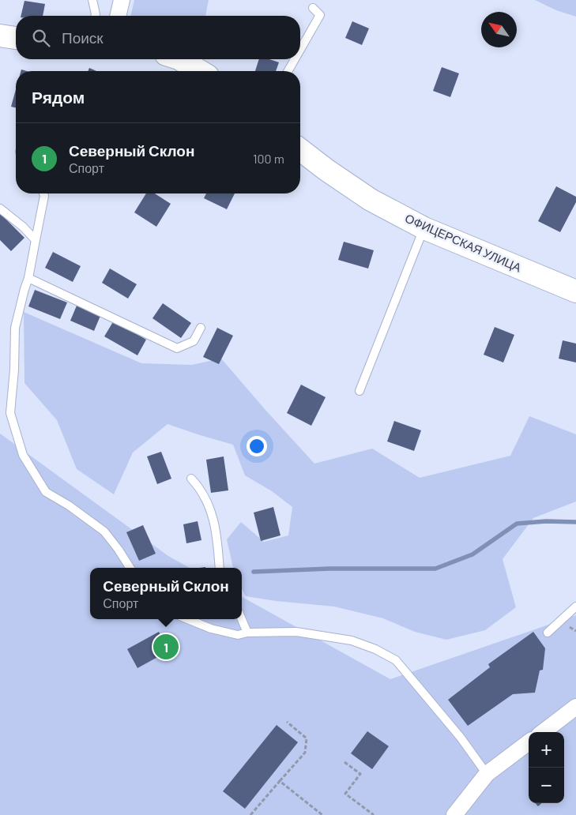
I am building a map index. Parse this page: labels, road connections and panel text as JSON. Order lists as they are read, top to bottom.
{
  "streets": {
    "street": ["ОФИЦЕРСКАЯ УЛИЦА"]
  },
  "north": "top left",
  "page": {
    "search": "Поиск",
    "heading": "Рядом",
    "list": [
      {
        "mark": "1",
        "name": "Северный Склон",
        "note": "Спорт",
        "value": "100 m"
      }
    ],
    "popup": ["Северный Склон", "Спорт"],
    "pins": "1",
    "map_buttons": ["+", "−"]
  }
}
